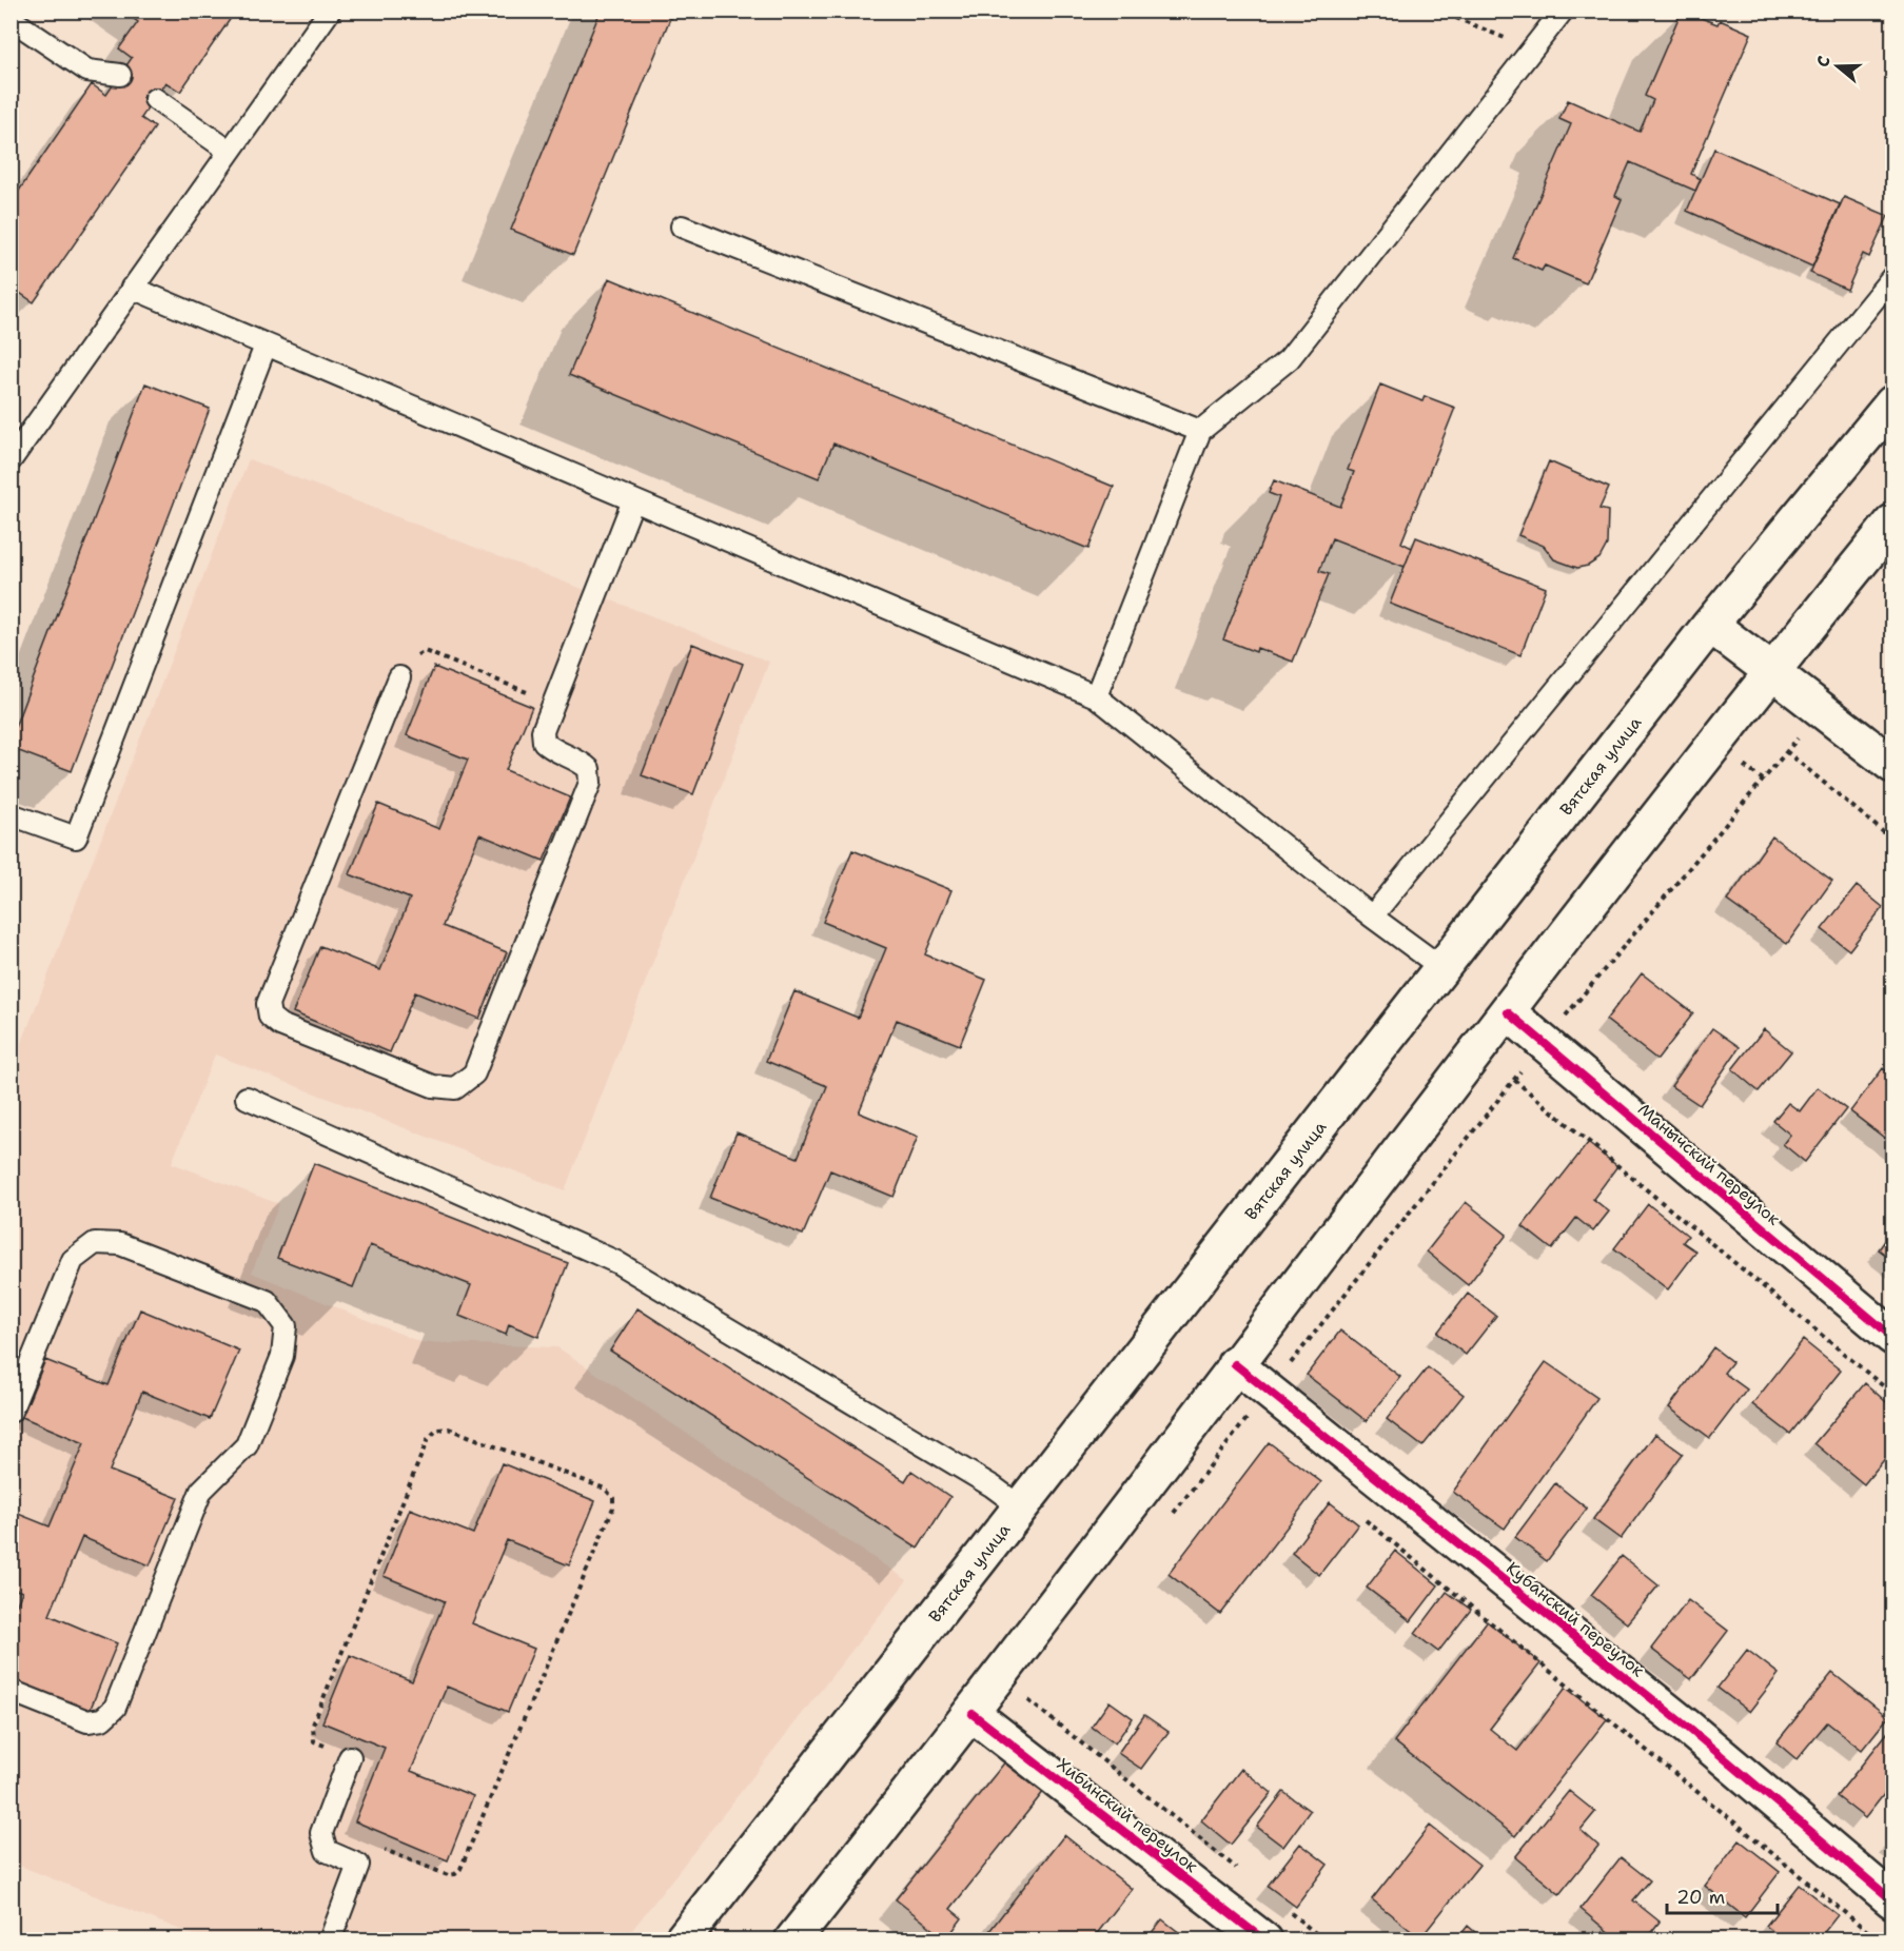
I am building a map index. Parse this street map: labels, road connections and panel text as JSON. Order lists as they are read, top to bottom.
{
  "streets": {
    "main road": [
      "Вятская улица",
      "Манычский переулок",
      "Кубанский переулок",
      "Хибинский переулок"
    ]
  },
  "scale_bar": "20 m",
  "north": "left"
}
